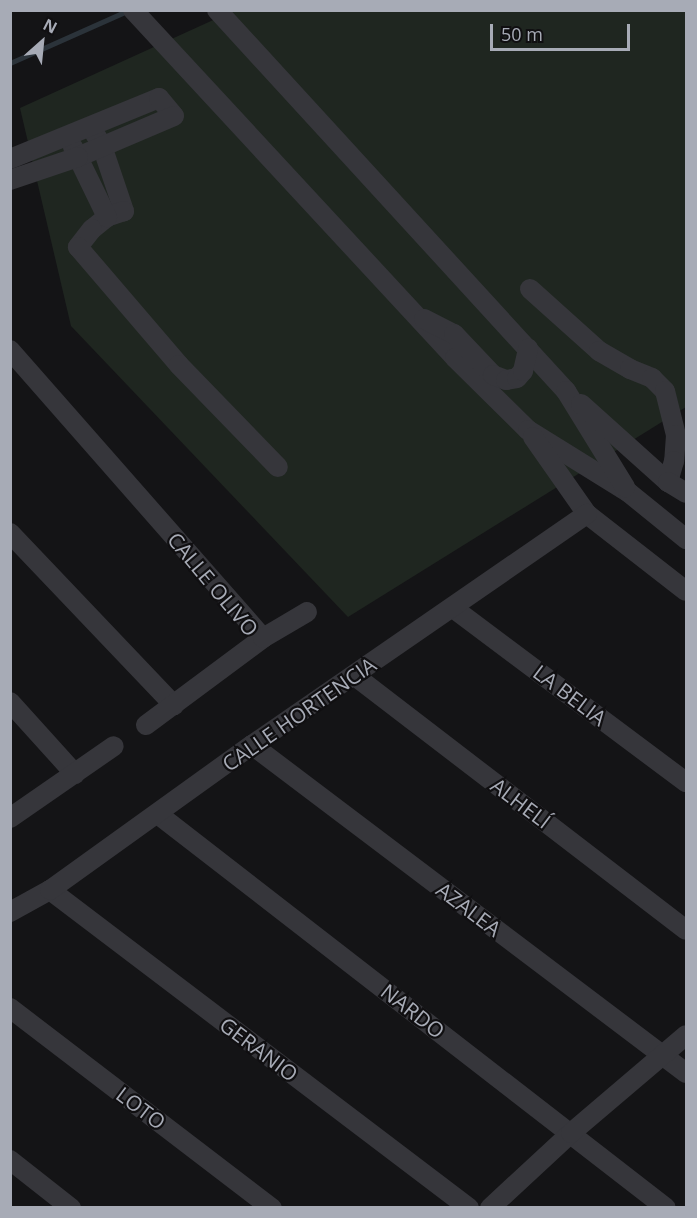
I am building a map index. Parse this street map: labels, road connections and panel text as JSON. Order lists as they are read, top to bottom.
{
  "streets": {
    "street": [
      "CALLE OLIVO",
      "LA BELIA",
      "CALLE HORTENCIA",
      "ALHELÍ",
      "AZALEA",
      "NARDO",
      "GERANIO",
      "LOTO"
    ]
  },
  "crossings": [
    ["LA BELIA", "CALLE HORTENCIA"],
    ["CALLE HORTENCIA", "ALHELÍ"],
    ["CALLE HORTENCIA", "AZALEA"],
    ["CALLE HORTENCIA", "NARDO"],
    ["CALLE HORTENCIA", "GERANIO"]
  ],
  "scale_bar": "50 m",
  "north": "top right"
}
